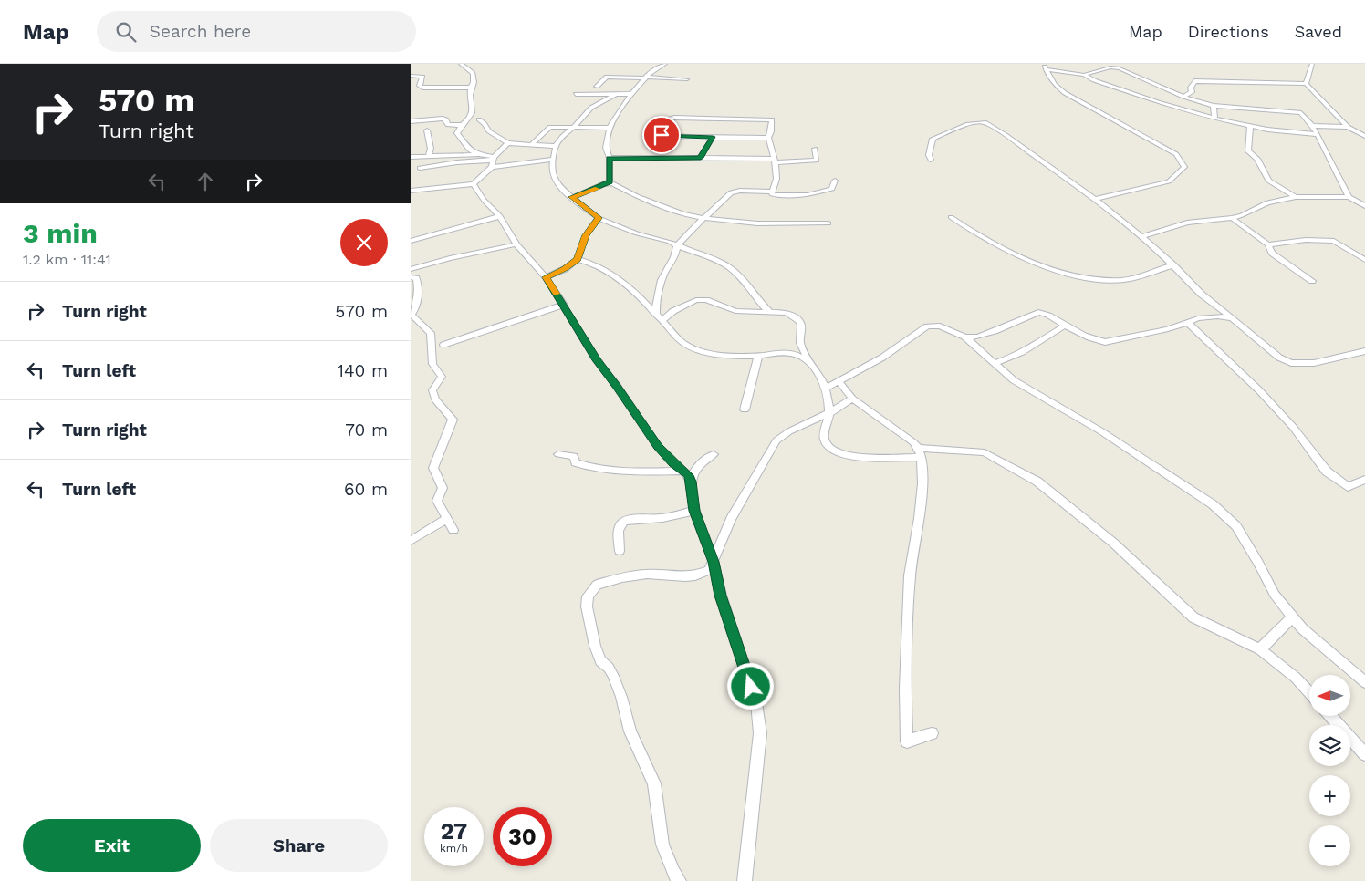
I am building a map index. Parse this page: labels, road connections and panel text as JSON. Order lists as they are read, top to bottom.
{
  "north": "left",
  "page": {
    "header": "Map",
    "search": "Search here",
    "nav": ["Map", "Directions", "Saved"],
    "turn": ["570 m", "Turn right"],
    "heading": ["3 min", "1.2 km · 11:41"],
    "list": [
      {
        "name": "Turn right",
        "value": "570 m"
      },
      {
        "name": "Turn left",
        "value": "140 m"
      },
      {
        "name": "Turn right",
        "value": "70 m"
      },
      {
        "name": "Turn left",
        "value": "60 m"
      }
    ],
    "map_buttons": ["+", "−"],
    "speed": "27 km/h",
    "limit": "30",
    "buttons": ["Exit", "Share"]
  }
}
